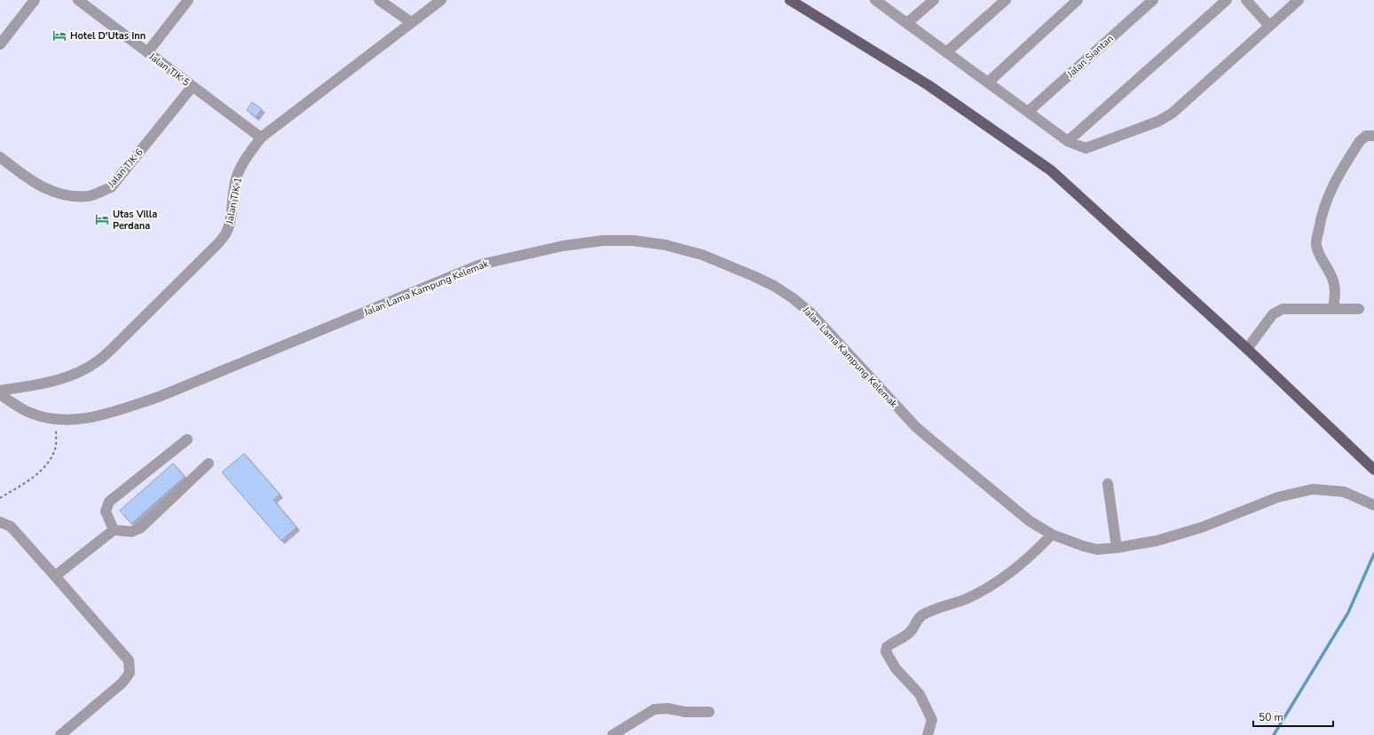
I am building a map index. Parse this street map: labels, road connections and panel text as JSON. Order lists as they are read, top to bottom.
{
  "streets": {
    "street": [
      "Jalan Siantan",
      "Jalan TJK 5",
      "Jalan TJK 6",
      "Jalan TJK 1",
      "Jalan Lama Kampung Kelemak"
    ]
  },
  "crossings": [
    ["Jalan TJK 5", "Jalan TJK 6"],
    ["Jalan TJK 5", "Jalan TJK 1"]
  ],
  "places": {
    "hotel": ["Hotel D'Utas Inn", "Utas Villa Perdana"]
  },
  "scale_bar": "50 m"
}
